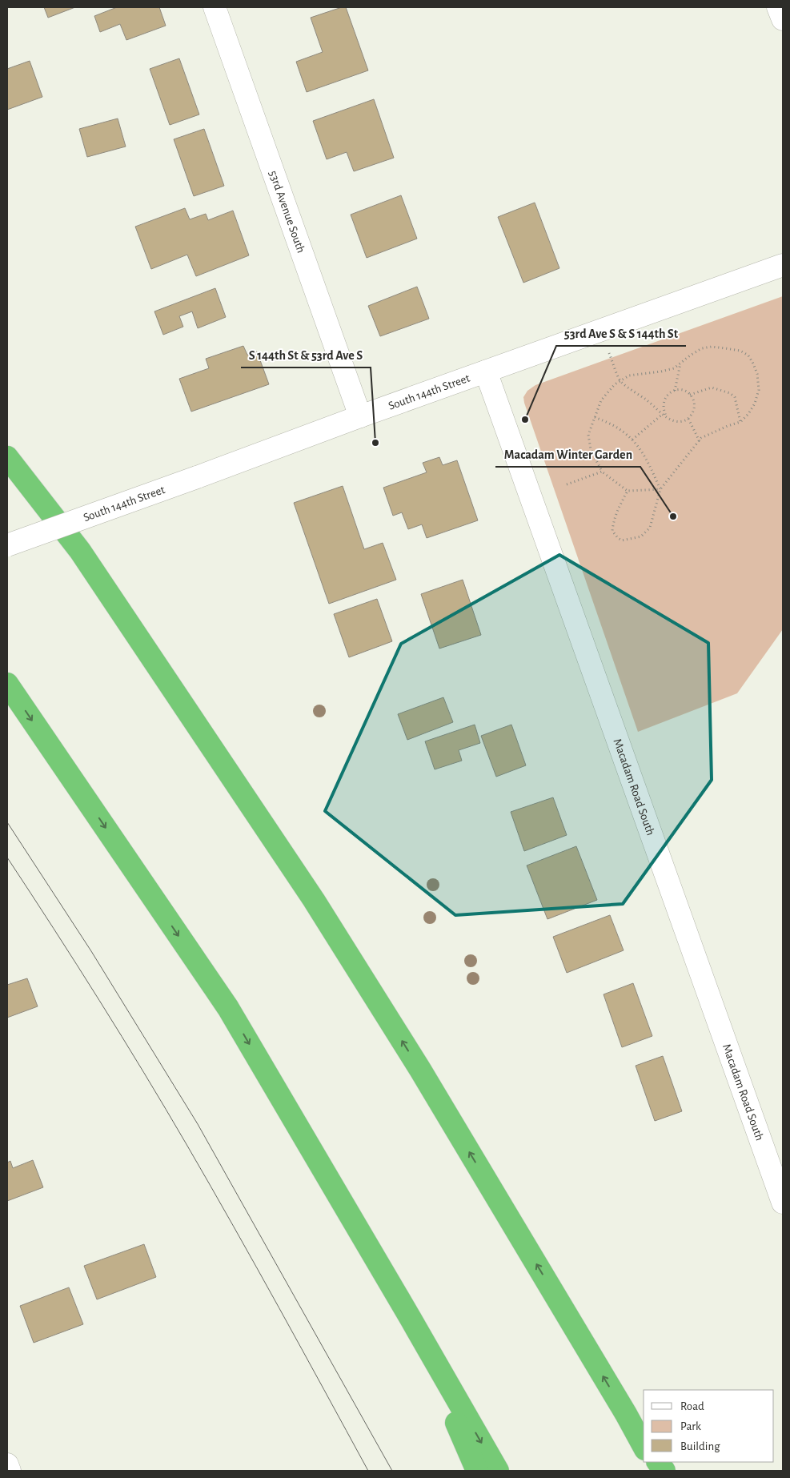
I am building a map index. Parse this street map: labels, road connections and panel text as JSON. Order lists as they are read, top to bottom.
{
  "streets": {
    "street": ["53rd Avenue South", "South 144th Street", "Macadam Road South"]
  },
  "crossings": [
    ["53rd Avenue South", "South 144th Street"],
    ["South 144th Street", "Macadam Road South"]
  ],
  "places": ["53rd Ave S & S 144th St", "S 144th St & 53rd Ave S", "Macadam Winter Garden"],
  "legend": ["Road", "Park", "Building"]
}
